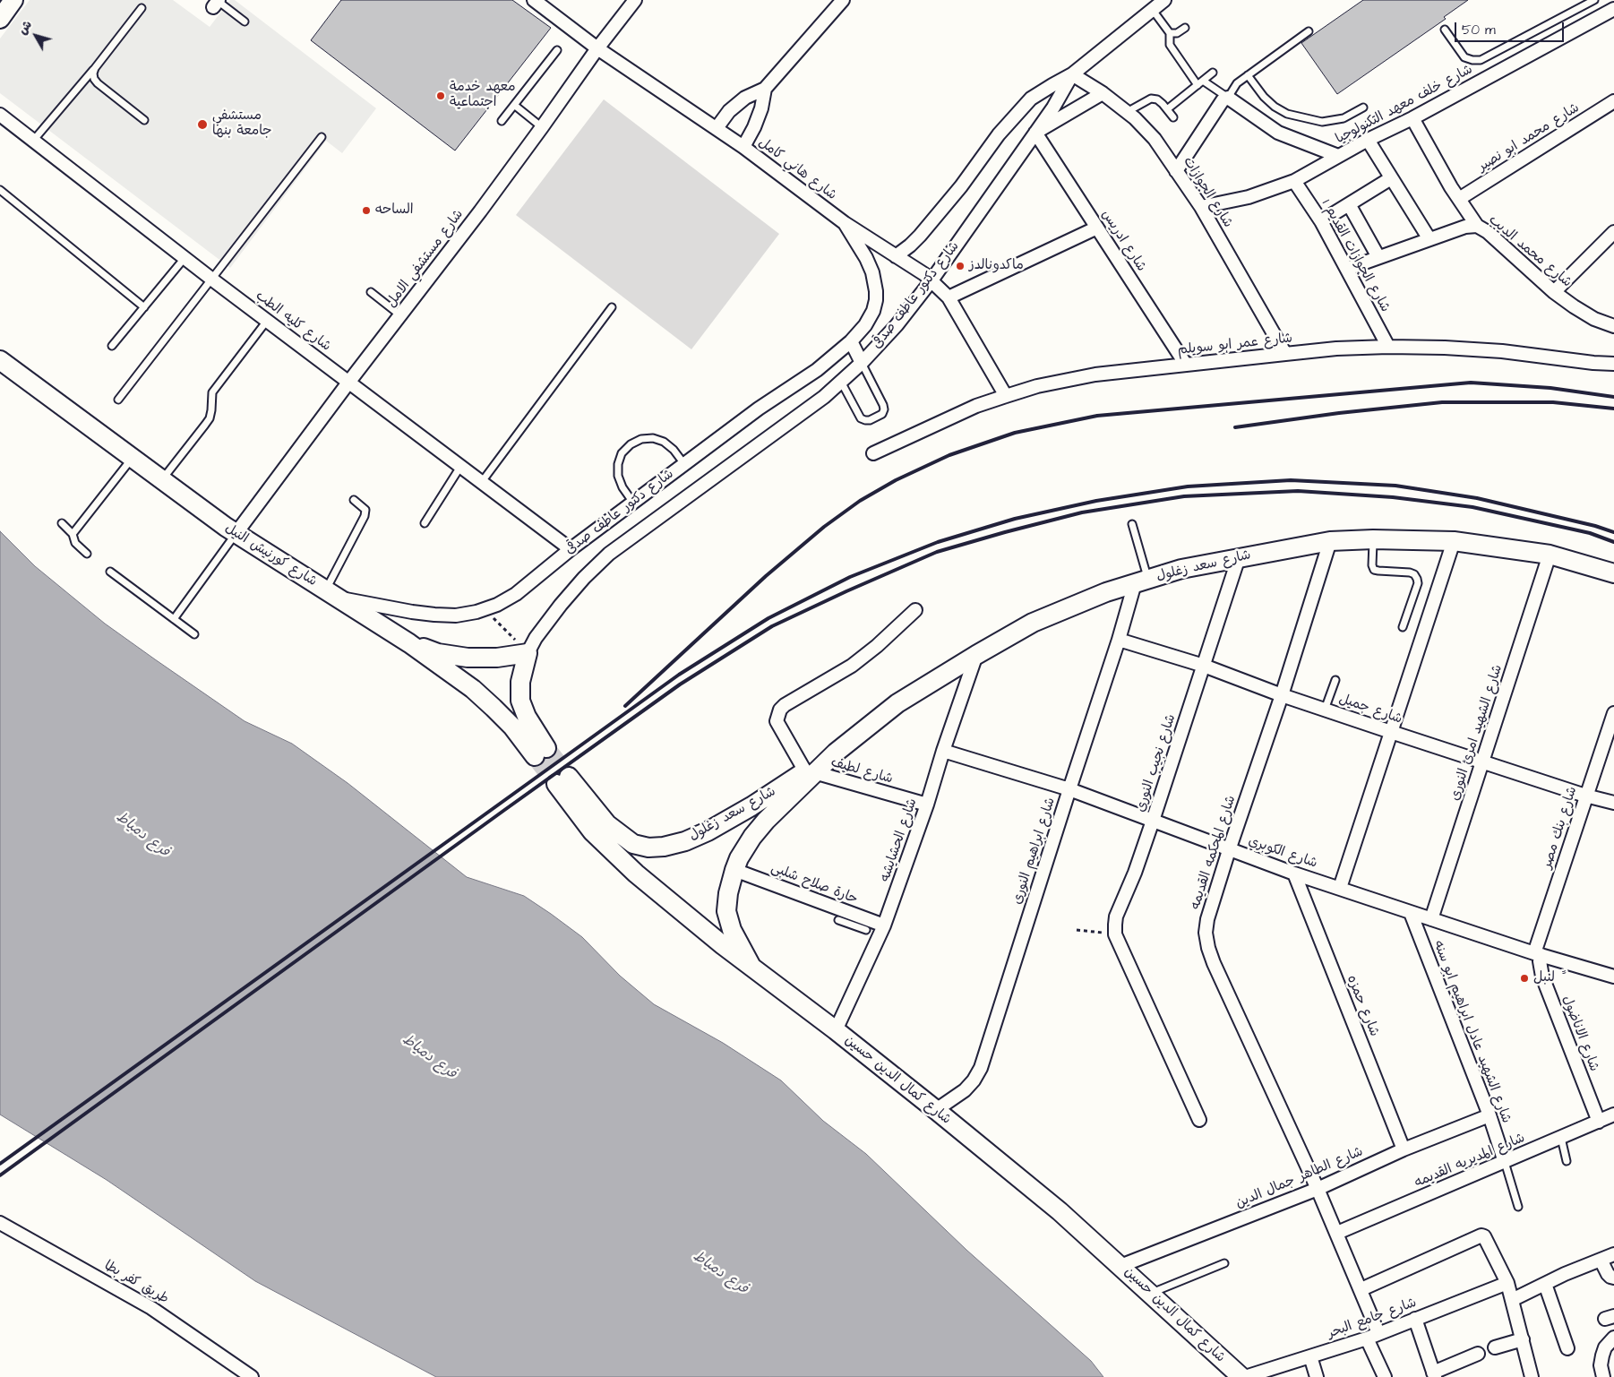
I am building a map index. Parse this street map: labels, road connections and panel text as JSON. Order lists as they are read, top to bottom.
{
  "streets": {
    "main road": [
      "شارع دكتور عاطف صدقى",
      "شارع كورنيش النيل",
      "شارع سعد زغلول",
      "شارع كمال الدين حسين"
    ],
    "street": [
      "شارع خلف معهد التكنولوجيا",
      "شارع محمد ابو نصير",
      "شارع هاني كامل",
      "شارع الجوازات",
      "شارع ادريس",
      "شارع محمد الديب",
      "شارع الجوازات القديم 1",
      "شارع مستشفي الامل",
      "شارع كليه الطب",
      "شارع عمر ابو سويلم",
      "شارع جميل",
      "شارع الشهيد امرئ النورى",
      "شارع نجيب النورى",
      "شارع لطيف",
      "شارع بنك مصر",
      "شارع الحشايشه",
      "شارع ابراهيم النورى",
      "شارع المحكمه القديمه",
      "شارع الكوبري",
      "حارة صلاح شلبى",
      "شارع حمزه",
      "شارع الشهيد عادل ابراهيم ابو سنه",
      "شارع الاناضول",
      "شارع المديريه القديمه",
      "شارع الطاهر جمال الدين",
      "طريق كفر بطا",
      "شارع جامع البحر"
    ]
  },
  "crossings": [
    ["شارع خلف معهد التكنولوجيا", "شارع الجوازات"],
    ["شارع خلف معهد التكنولوجيا", "شارع الجوازات القديم 1"],
    ["شارع هاني كامل", "شارع مستشفي الامل"],
    ["شارع هاني كامل", "شارع دكتور عاطف صدقى"],
    ["شارع هاني كامل", "شارع عمر ابو سويلم"],
    ["شارع الجوازات", "شارع دكتور عاطف صدقى"],
    ["شارع الجوازات", "شارع عمر ابو سويلم"],
    ["شارع ادريس", "شارع دكتور عاطف صدقى"],
    ["شارع ادريس", "شارع عمر ابو سويلم"],
    ["شارع محمد الديب", "شارع الجوازات القديم 1"],
    ["شارع الجوازات القديم 1", "شارع عمر ابو سويلم"],
    ["شارع مستشفي الامل", "شارع كليه الطب"],
    ["شارع مستشفي الامل", "شارع كورنيش النيل"],
    ["شارع دكتور عاطف صدقى", "شارع كليه الطب"],
    ["شارع دكتور عاطف صدقى", "شارع كورنيش النيل"],
    ["شارع سعد زغلول", "شارع الشهيد امرئ النورى"],
    ["شارع سعد زغلول", "شارع نجيب النورى"],
    ["شارع سعد زغلول", "شارع لطيف"],
    ["شارع سعد زغلول", "شارع الحشايشه"],
    ["شارع سعد زغلول", "شارع ابراهيم النورى"],
    ["شارع سعد زغلول", "شارع المحكمه القديمه"],
    ["شارع سعد زغلول", "حارة صلاح شلبى"],
    ["شارع سعد زغلول", "شارع كمال الدين حسين"],
    ["شارع جميل", "شارع الشهيد امرئ النورى"],
    ["شارع جميل", "شارع نجيب النورى"],
    ["شارع جميل", "شارع بنك مصر"],
    ["شارع جميل", "شارع ابراهيم النورى"],
    ["شارع جميل", "شارع المحكمه القديمه"],
    ["شارع الشهيد امرئ النورى", "شارع الكوبري"],
    ["شارع نجيب النورى", "شارع الكوبري"],
    ["شارع لطيف", "شارع الحشايشه"],
    ["شارع بنك مصر", "شارع الكوبري"],
    ["شارع بنك مصر", "شارع الاناضول"],
    ["شارع الحشايشه", "شارع الكوبري"],
    ["شارع الحشايشه", "حارة صلاح شلبى"],
    ["شارع الحشايشه", "شارع كمال الدين حسين"],
    ["شارع ابراهيم النورى", "شارع الكوبري"],
    ["شارع ابراهيم النورى", "شارع كمال الدين حسين"],
    ["شارع المحكمه القديمه", "شارع الكوبري"],
    ["شارع المحكمه القديمه", "شارع المديريه القديمه"],
    ["شارع المحكمه القديمه", "شارع الطاهر جمال الدين"],
    ["شارع المحكمه القديمه", "شارع جامع البحر"],
    ["شارع الكوبري", "شارع حمزه"],
    ["شارع الكوبري", "شارع الشهيد عادل ابراهيم ابو سنه"],
    ["شارع الكوبري", "شارع الاناضول"],
    ["شارع حمزه", "شارع الطاهر جمال الدين"],
    ["شارع الشهيد عادل ابراهيم ابو سنه", "شارع المديريه القديمه"],
    ["شارع الشهيد عادل ابراهيم ابو سنه", "شارع الطاهر جمال الدين"],
    ["شارع الاناضول", "شارع المديريه القديمه"],
    ["شارع كمال الدين حسين", "شارع الطاهر جمال الدين"]
  ],
  "water": ["فرع دمياط"],
  "places": [
    "معهد خدمة اجتماعية",
    "مستشفي جامعة بنها",
    "الساحه",
    "ماكدونالدز",
    "لنبل ً"
  ],
  "scale_bar": "50 m",
  "north": "top left"
}
